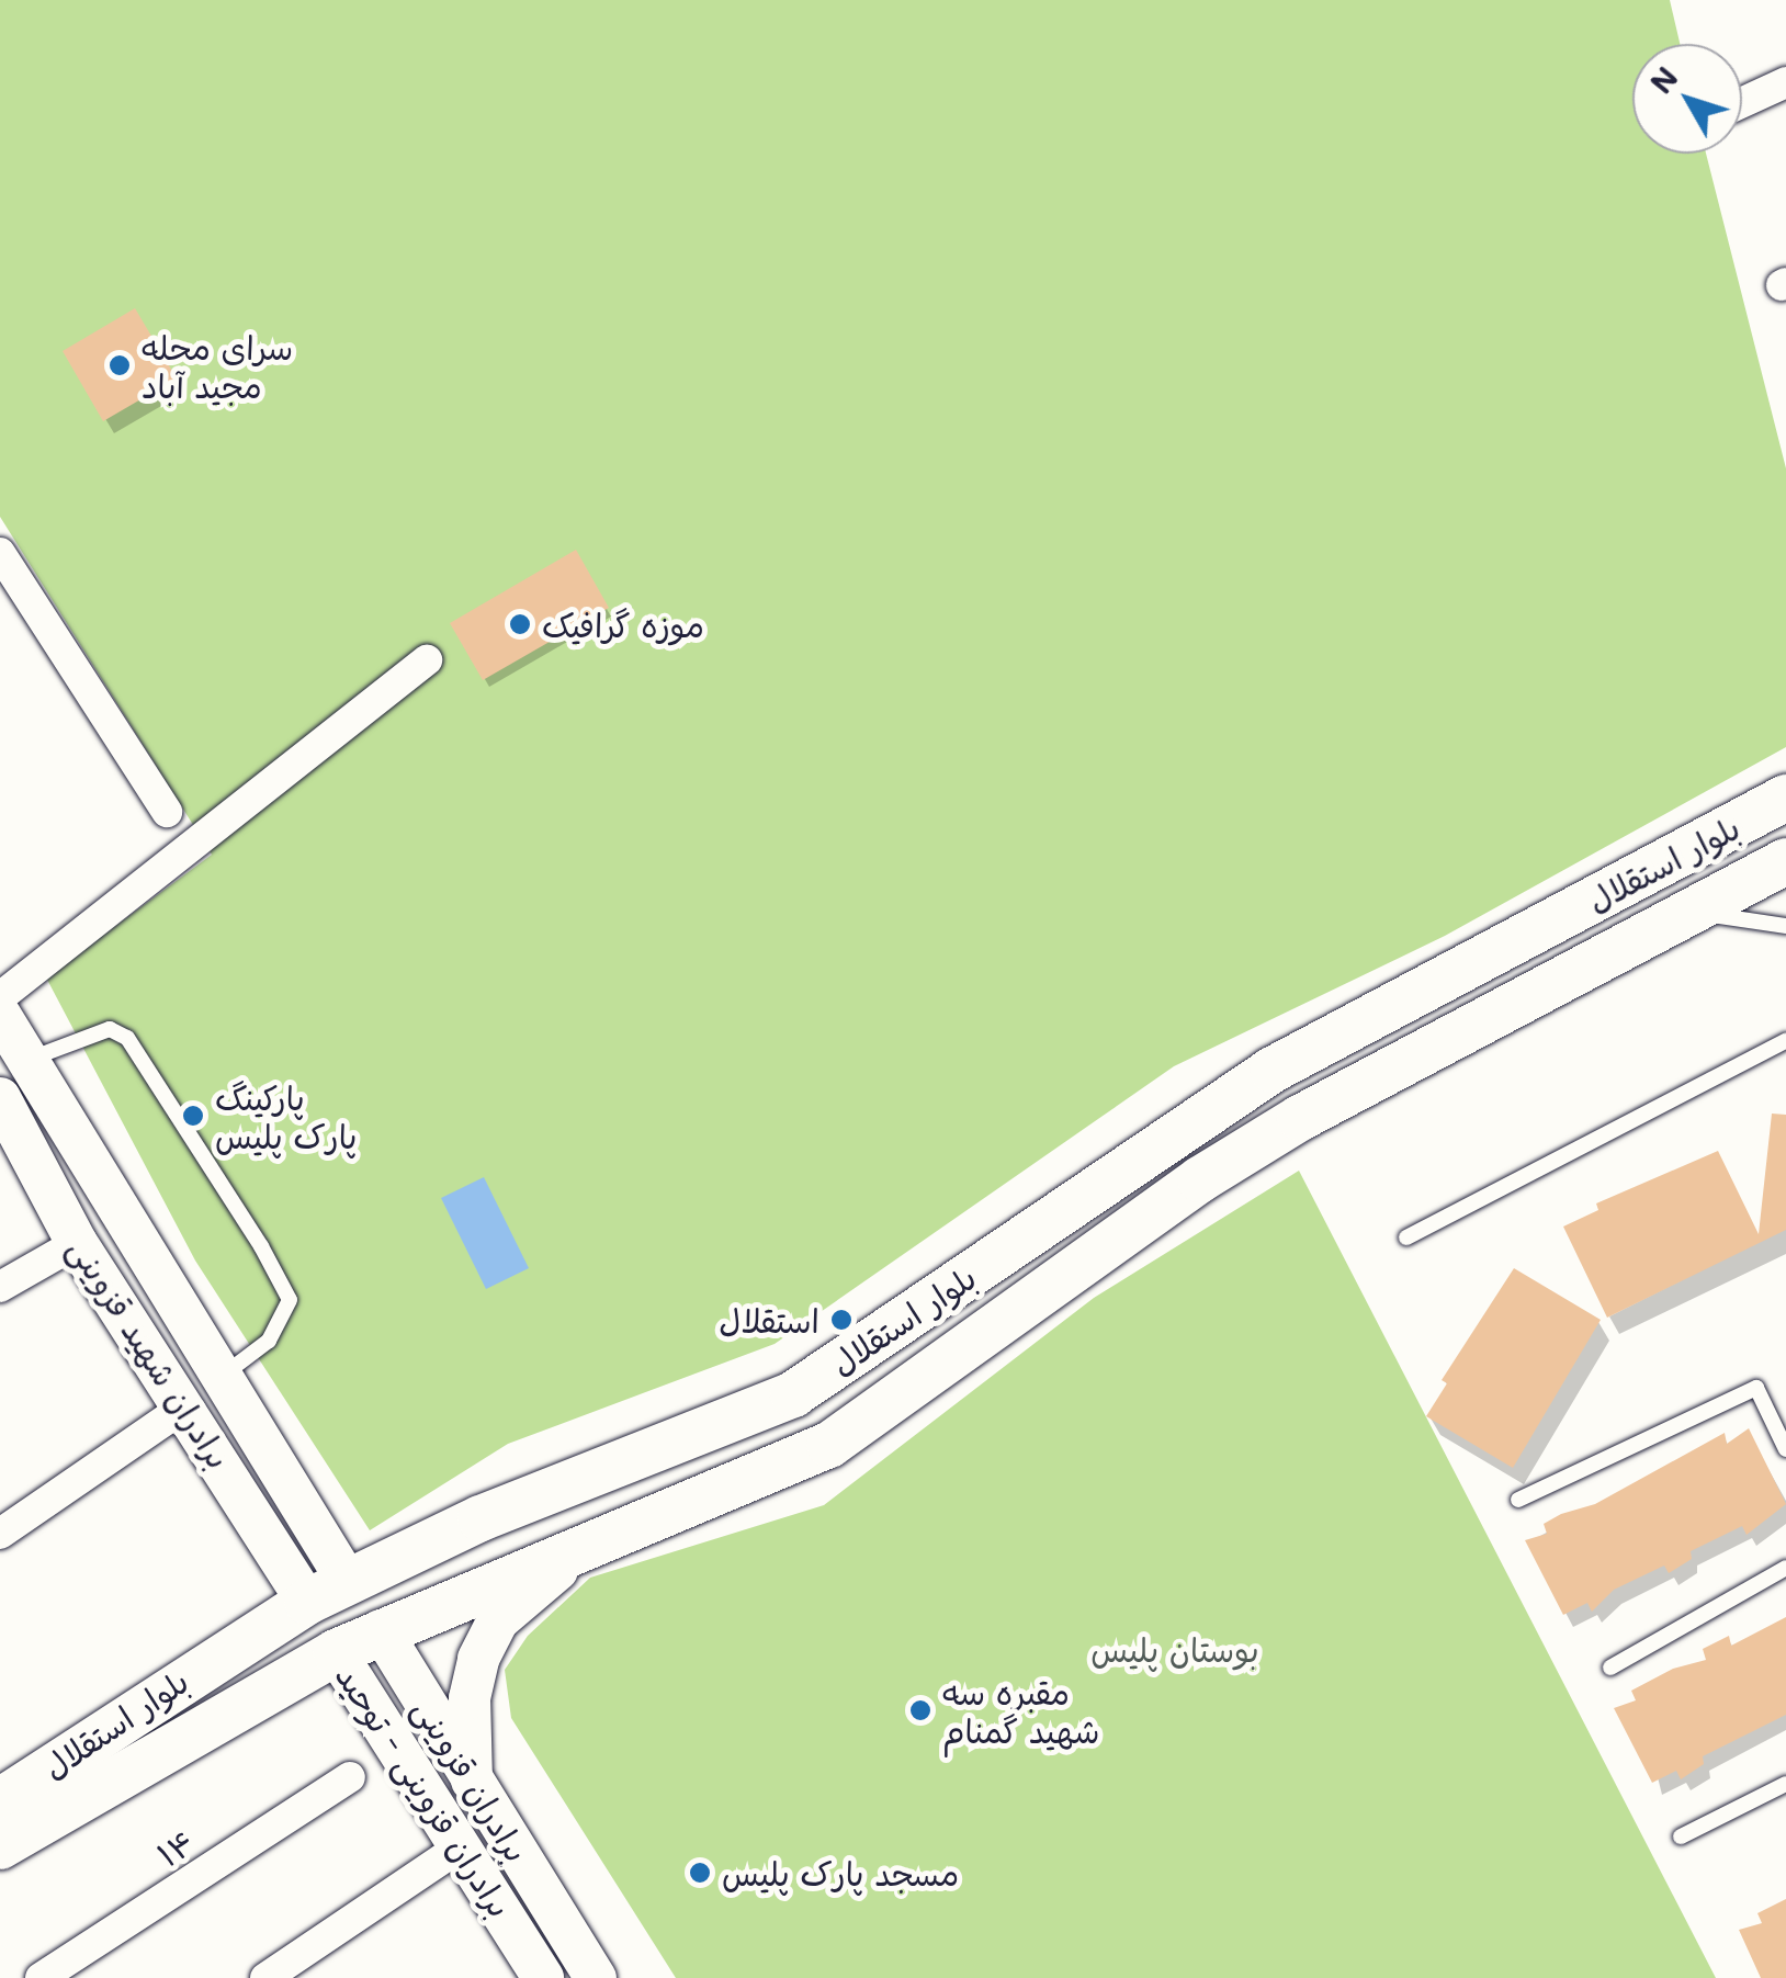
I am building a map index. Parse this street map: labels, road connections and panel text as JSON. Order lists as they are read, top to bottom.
{
  "streets": {
    "main road": [
      "بلوار استقلال",
      "برادران شهید قزوینی",
      "برادران قزوینی",
      "برادران قزوینی - توحید"
    ],
    "street": ["۱۴"]
  },
  "crossings": [
    ["بلوار استقلال", "برادران شهید قزوینی"],
    ["بلوار استقلال", "برادران قزوینی"],
    ["بلوار استقلال", "برادران قزوینی - توحید"],
    ["برادران شهید قزوینی", "برادران قزوینی"],
    ["برادران شهید قزوینی", "برادران قزوینی - توحید"],
    ["برادران قزوینی", "برادران قزوینی - توحید"]
  ],
  "parks": ["بوستان پلیس"],
  "places": [
    "سرای محله مجید آباد",
    "موزه گرافیک",
    "پارکینگ پارک پلیس",
    "استقلال",
    "مقبره سه شهید گمنام",
    "مسجد پارک پلیس"
  ],
  "north": "top left"
}
